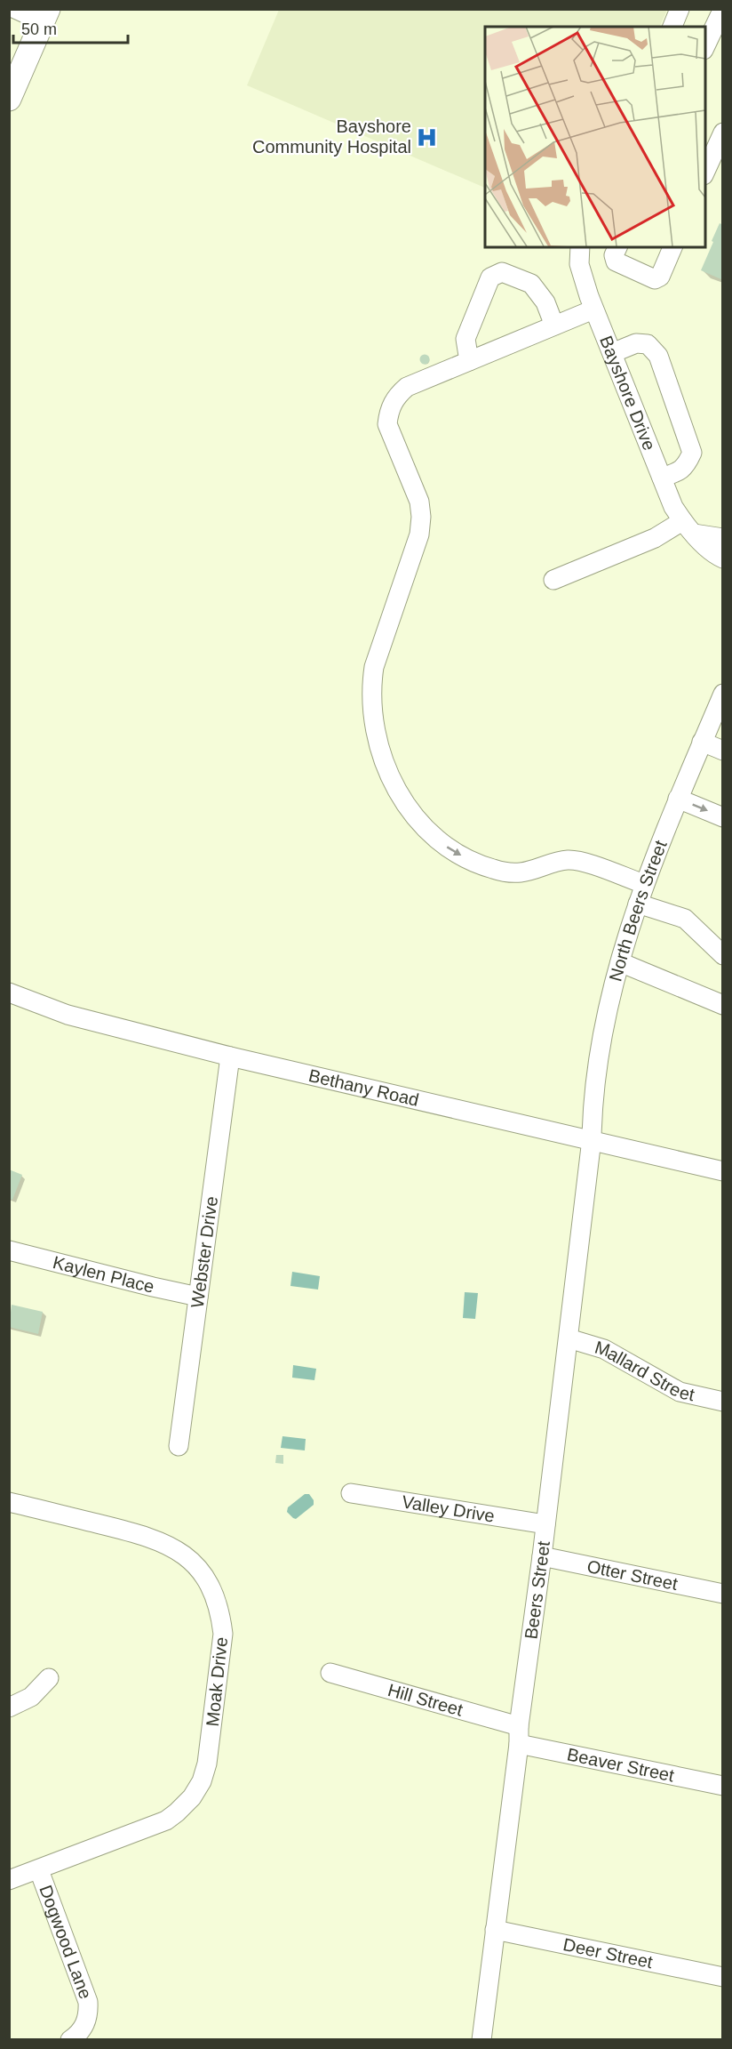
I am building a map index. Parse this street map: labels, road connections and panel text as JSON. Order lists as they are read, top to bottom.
{
  "streets": {
    "street": [
      "Bayshore Drive",
      "North Beers Street",
      "Bethany Road",
      "Webster Drive",
      "Kaylen Place",
      "Mallard Street",
      "Valley Drive",
      "Otter Street",
      "Beers Street",
      "Moak Drive",
      "Hill Street",
      "Beaver Street",
      "Dogwood Lane",
      "Deer Street"
    ]
  },
  "crossings": [
    ["North Beers Street", "Bethany Road"],
    ["North Beers Street", "Beers Street"],
    ["Bethany Road", "Webster Drive"],
    ["Bethany Road", "Beers Street"],
    ["Webster Drive", "Kaylen Place"],
    ["Mallard Street", "Beers Street"],
    ["Valley Drive", "Beers Street"],
    ["Otter Street", "Beers Street"],
    ["Beers Street", "Hill Street"],
    ["Beers Street", "Beaver Street"],
    ["Beers Street", "Deer Street"],
    ["Moak Drive", "Dogwood Lane"],
    ["Hill Street", "Beaver Street"]
  ],
  "places": {
    "hospital": ["Bayshore Community Hospital"]
  },
  "scale_bar": "50 m"
}
